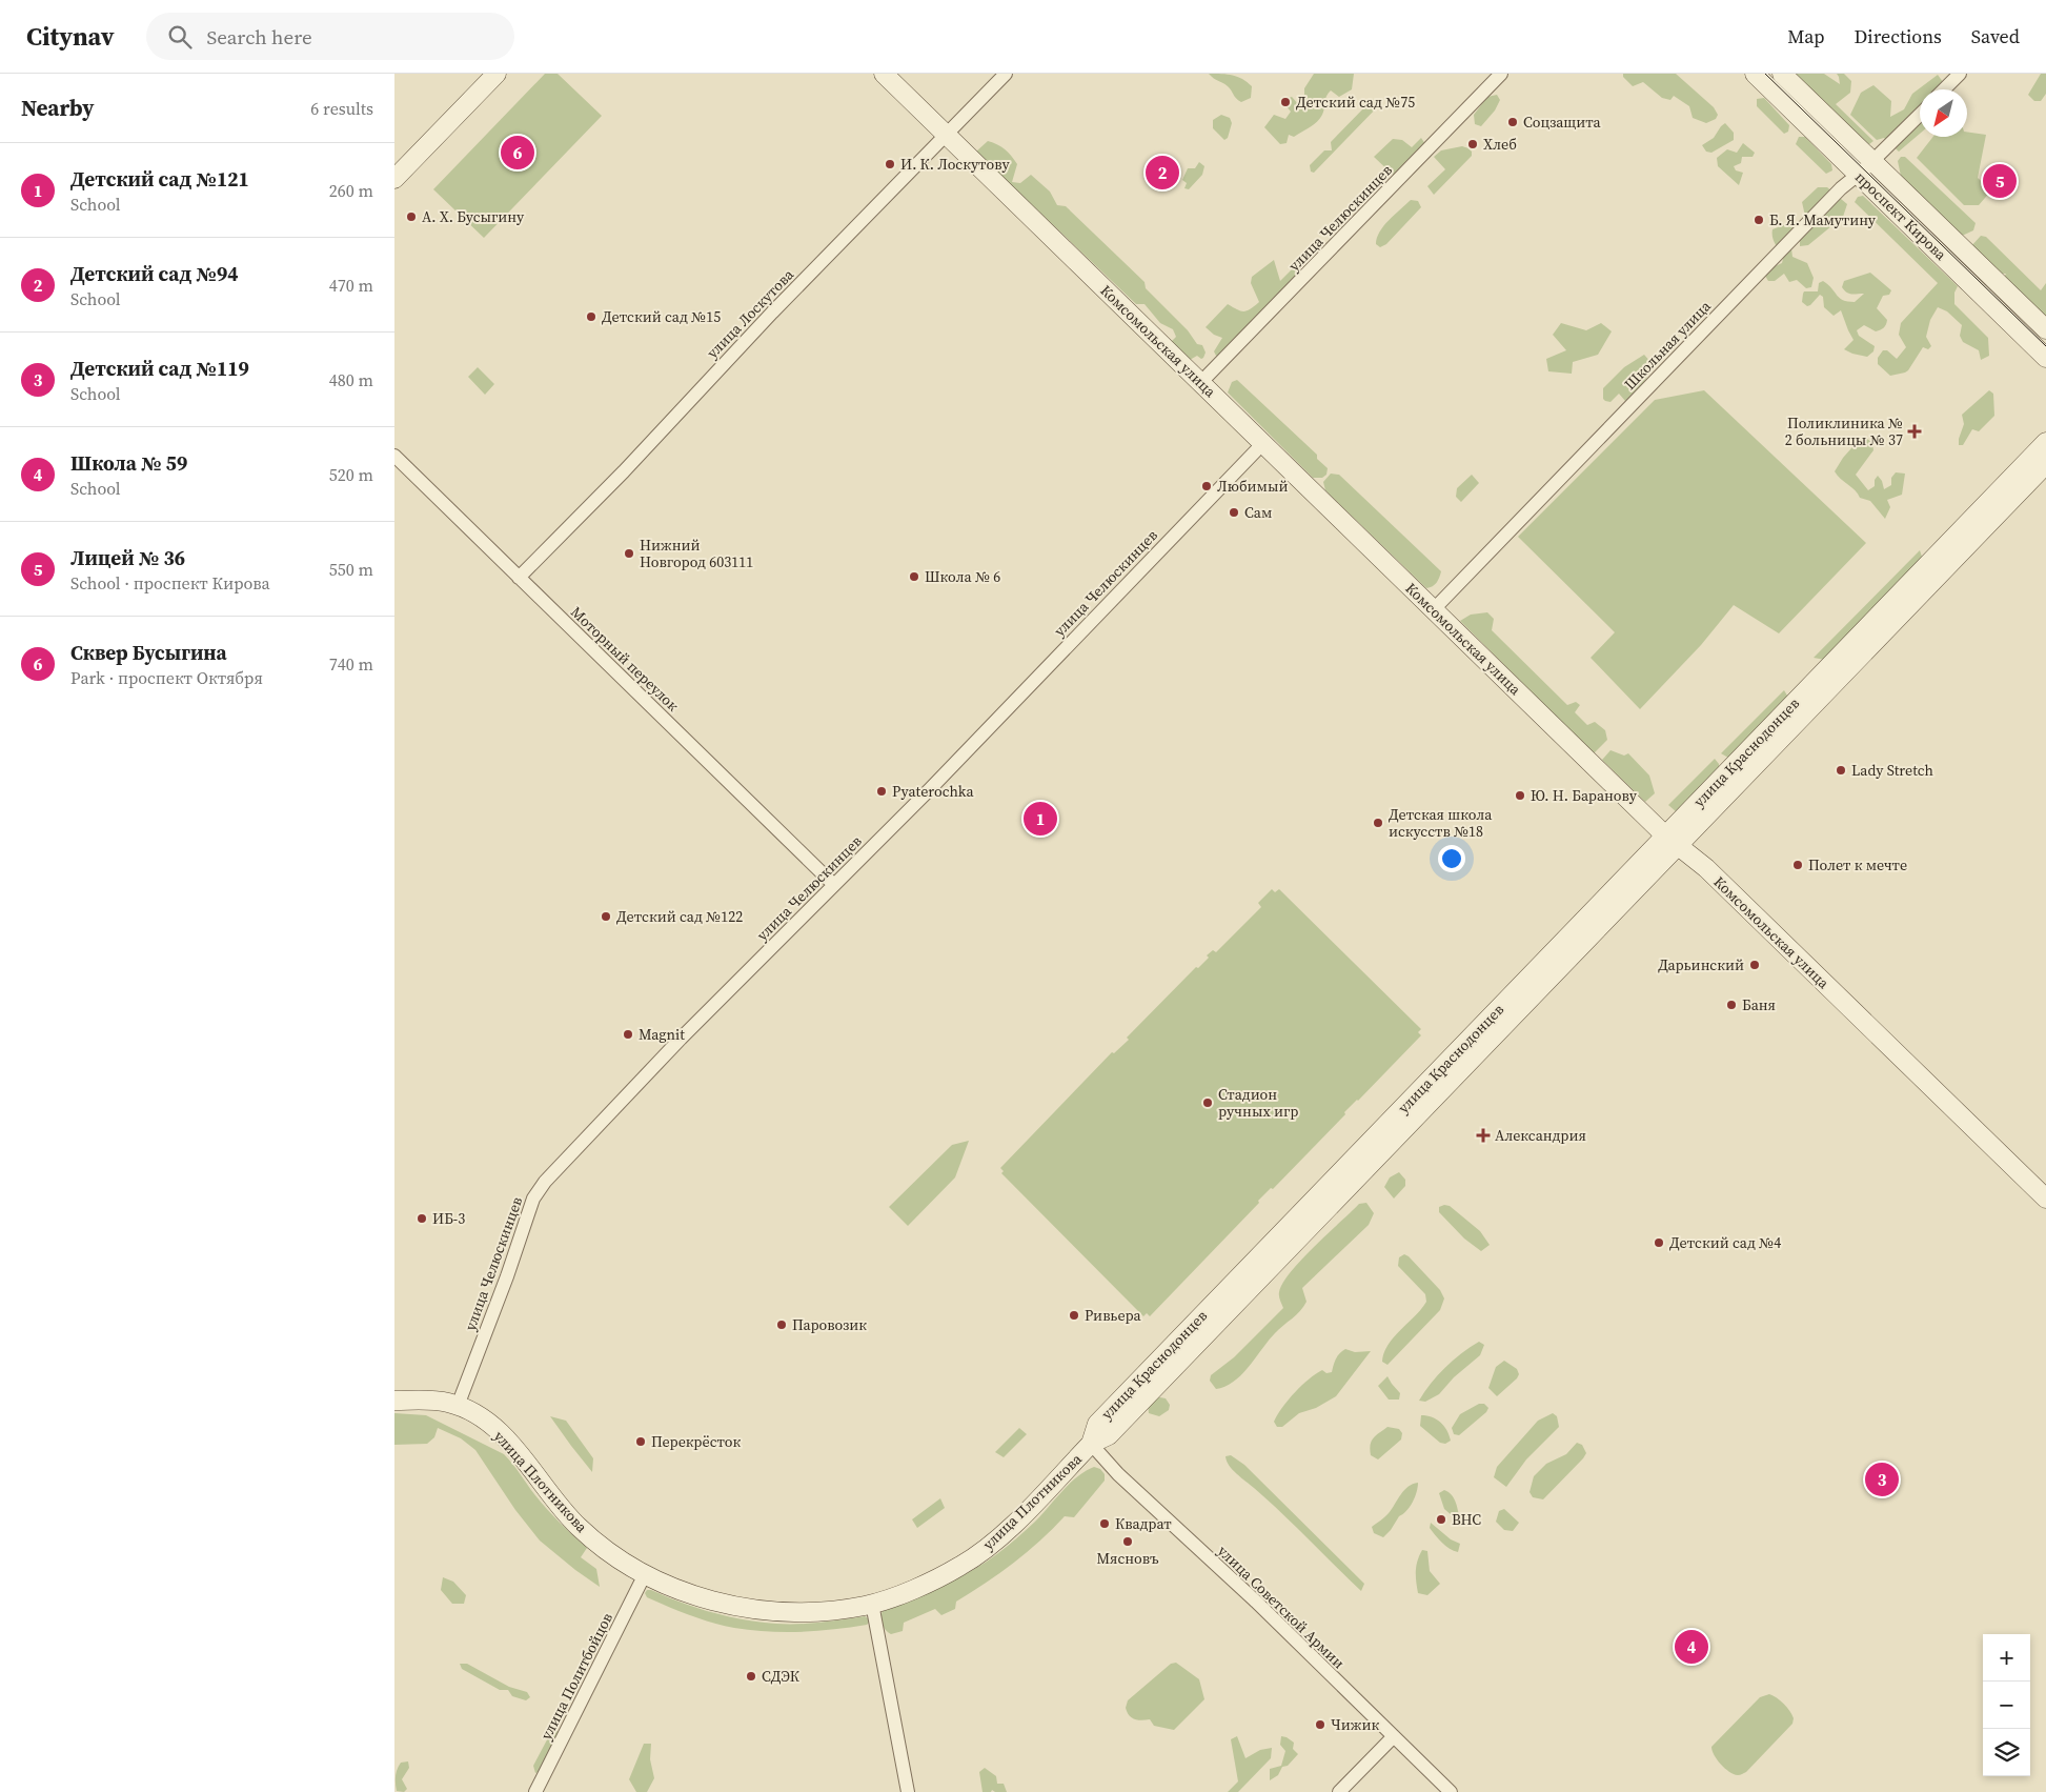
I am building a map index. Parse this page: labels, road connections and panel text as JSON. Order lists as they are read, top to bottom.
{
  "streets": {
    "main road": [
      "проспект Кирова",
      "Комсомольская улица",
      "улица Краснодонцев",
      "улица Плотникова"
    ],
    "street": [
      "улица Челюскинцев",
      "улица Лоскутова",
      "Школьная улица",
      "Моторный переулок",
      "улица Советской Армии",
      "улица Политбойцов"
    ]
  },
  "crossings": [
    ["проспект Кирова", "Школьная улица"],
    ["улица Челюскинцев", "Комсомольская улица"],
    ["улица Челюскинцев", "Моторный переулок"],
    ["улица Челюскинцев", "улица Плотникова"],
    ["улица Лоскутова", "Комсомольская улица"],
    ["улица Лоскутова", "Моторный переулок"],
    ["Комсомольская улица", "Школьная улица"],
    ["Комсомольская улица", "улица Краснодонцев"],
    ["улица Краснодонцев", "улица Плотникова"],
    ["улица Краснодонцев", "улица Советской Армии"],
    ["улица Плотникова", "улица Советской Армии"],
    ["улица Плотникова", "улица Политбойцов"]
  ],
  "places": {
    "other": [
      "Детский сад №75",
      "Соцзащита",
      "Хлеб",
      "И. К. Лоскутову",
      "А. Х. Бусыгину",
      "Б. Я. Мамутину",
      "Детский сад №15",
      "Любимый",
      "Сам",
      "Нижний Новгород 603111",
      "Школа № 6",
      "Lady Stretch",
      "Pyaterochka",
      "Ю. Н. Баранову",
      "Детская школа искусств №18",
      "Полет к мечте",
      "Детский сад №122",
      "Дарьинский",
      "Баня",
      "Magnit",
      "Стадион ручных игр",
      "ИБ-3",
      "Детский сад №4",
      "Ривьера",
      "Паровозик",
      "Перекрёсток",
      "ВНС",
      "Квадрат",
      "Мясновъ",
      "СДЭК",
      "Чижик"
    ],
    "health": ["Поликлиника № 2 больницы № 37", "Александрия"]
  },
  "north": "bottom left",
  "page": {
    "header": "Citynav",
    "search": "Search here",
    "nav": ["Map", "Directions", "Saved"],
    "heading": ["Nearby", "6 results"],
    "pins": [
      "6",
      "2",
      "5",
      "1",
      "3",
      "4"
    ],
    "list": [
      {
        "mark": "1",
        "name": "Детский сад №121",
        "note": "School",
        "value": "260 m"
      },
      {
        "mark": "2",
        "name": "Детский сад №94",
        "note": "School",
        "value": "470 m"
      },
      {
        "mark": "3",
        "name": "Детский сад №119",
        "note": "School",
        "value": "480 m"
      },
      {
        "mark": "4",
        "name": "Школа № 59",
        "note": "School",
        "value": "520 m"
      },
      {
        "mark": "5",
        "name": "Лицей № 36",
        "note": "School · проспект Кирова",
        "value": "550 m"
      },
      {
        "mark": "6",
        "name": "Сквер Бусыгина",
        "note": "Park · проспект Октября",
        "value": "740 m"
      }
    ],
    "map_buttons": ["+", "−"]
  }
}
